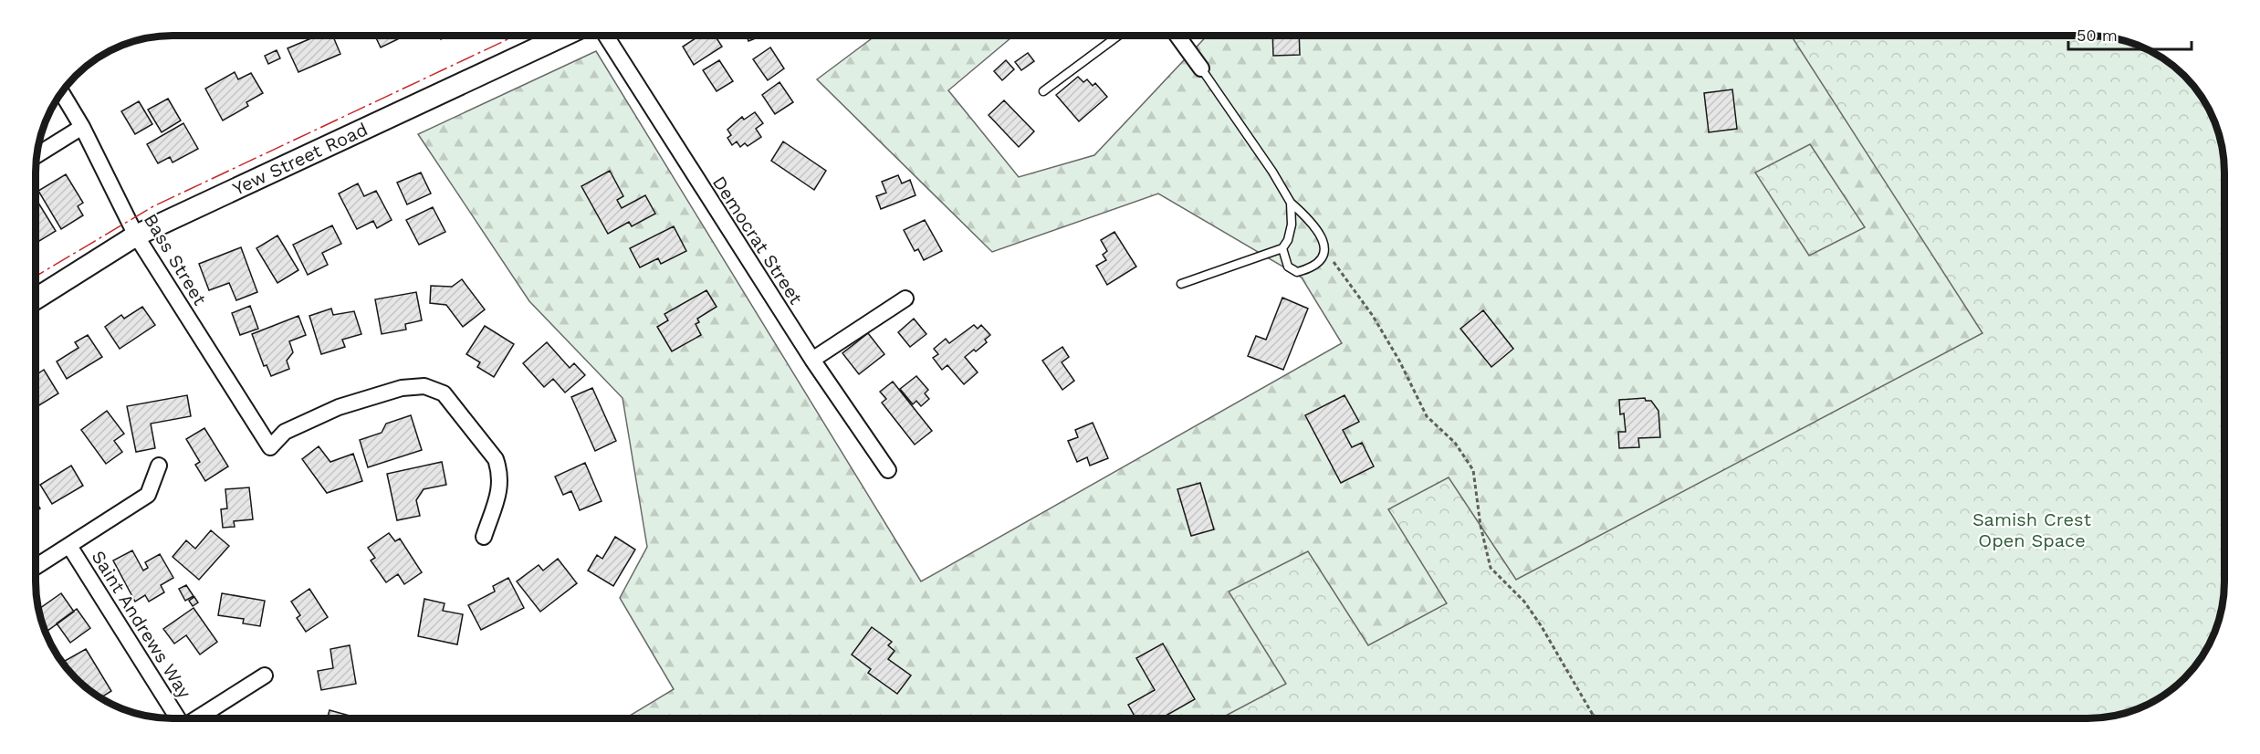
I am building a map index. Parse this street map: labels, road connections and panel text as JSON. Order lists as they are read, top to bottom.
{
  "streets": {
    "street": [
      "Yew Street Road",
      "Democrat Street",
      "Bass Street",
      "Saint Andrews Way"
    ]
  },
  "crossings": [
    ["Yew Street Road", "Bass Street"]
  ],
  "parks": ["Samish Crest Open Space"],
  "scale_bar": "50 m"
}
